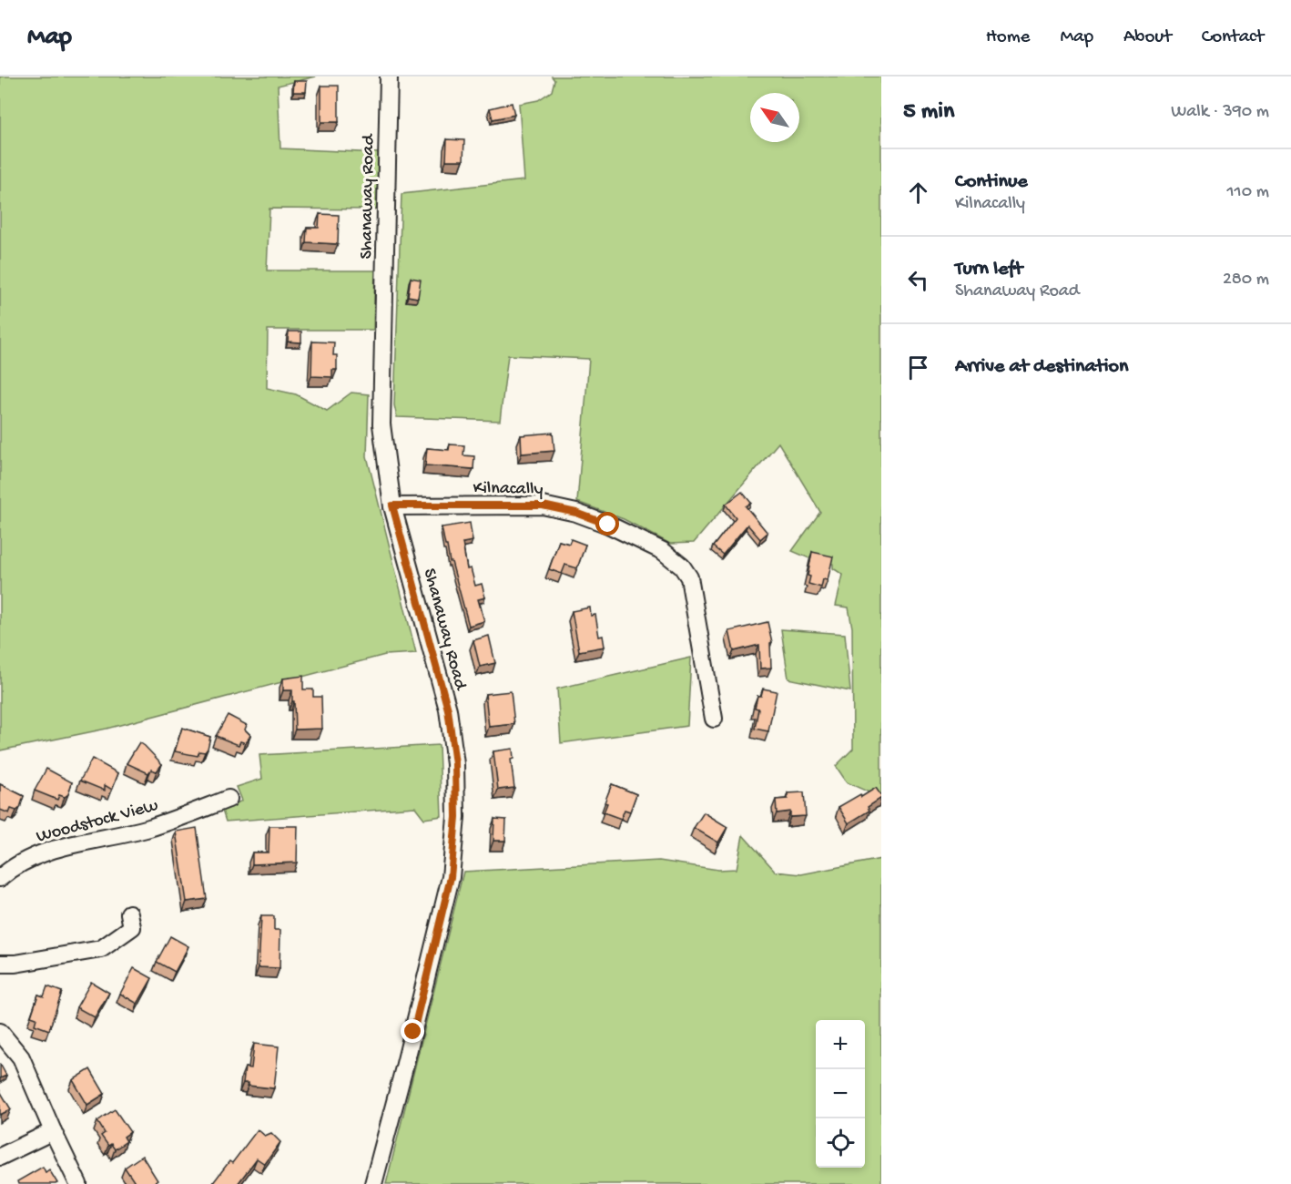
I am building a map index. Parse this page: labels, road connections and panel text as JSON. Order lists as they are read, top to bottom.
{
  "streets": {
    "street": ["Shanaway Road", "Kilnacally", "Woodstock View"]
  },
  "crossings": [
    ["Shanaway Road", "Kilnacally"]
  ],
  "north": "top left",
  "page": {
    "header": "Map",
    "nav": [
      "Home",
      "Map",
      "About",
      "Contact"
    ],
    "heading": ["5 min", "Walk · 390 m"],
    "list": [
      ["Continue", "Kilnacally", "110 m"],
      ["Turn left", "Shanaway Road", "280 m"],
      "Arrive at destination"
    ],
    "map_buttons": ["+", "−"]
  }
}
